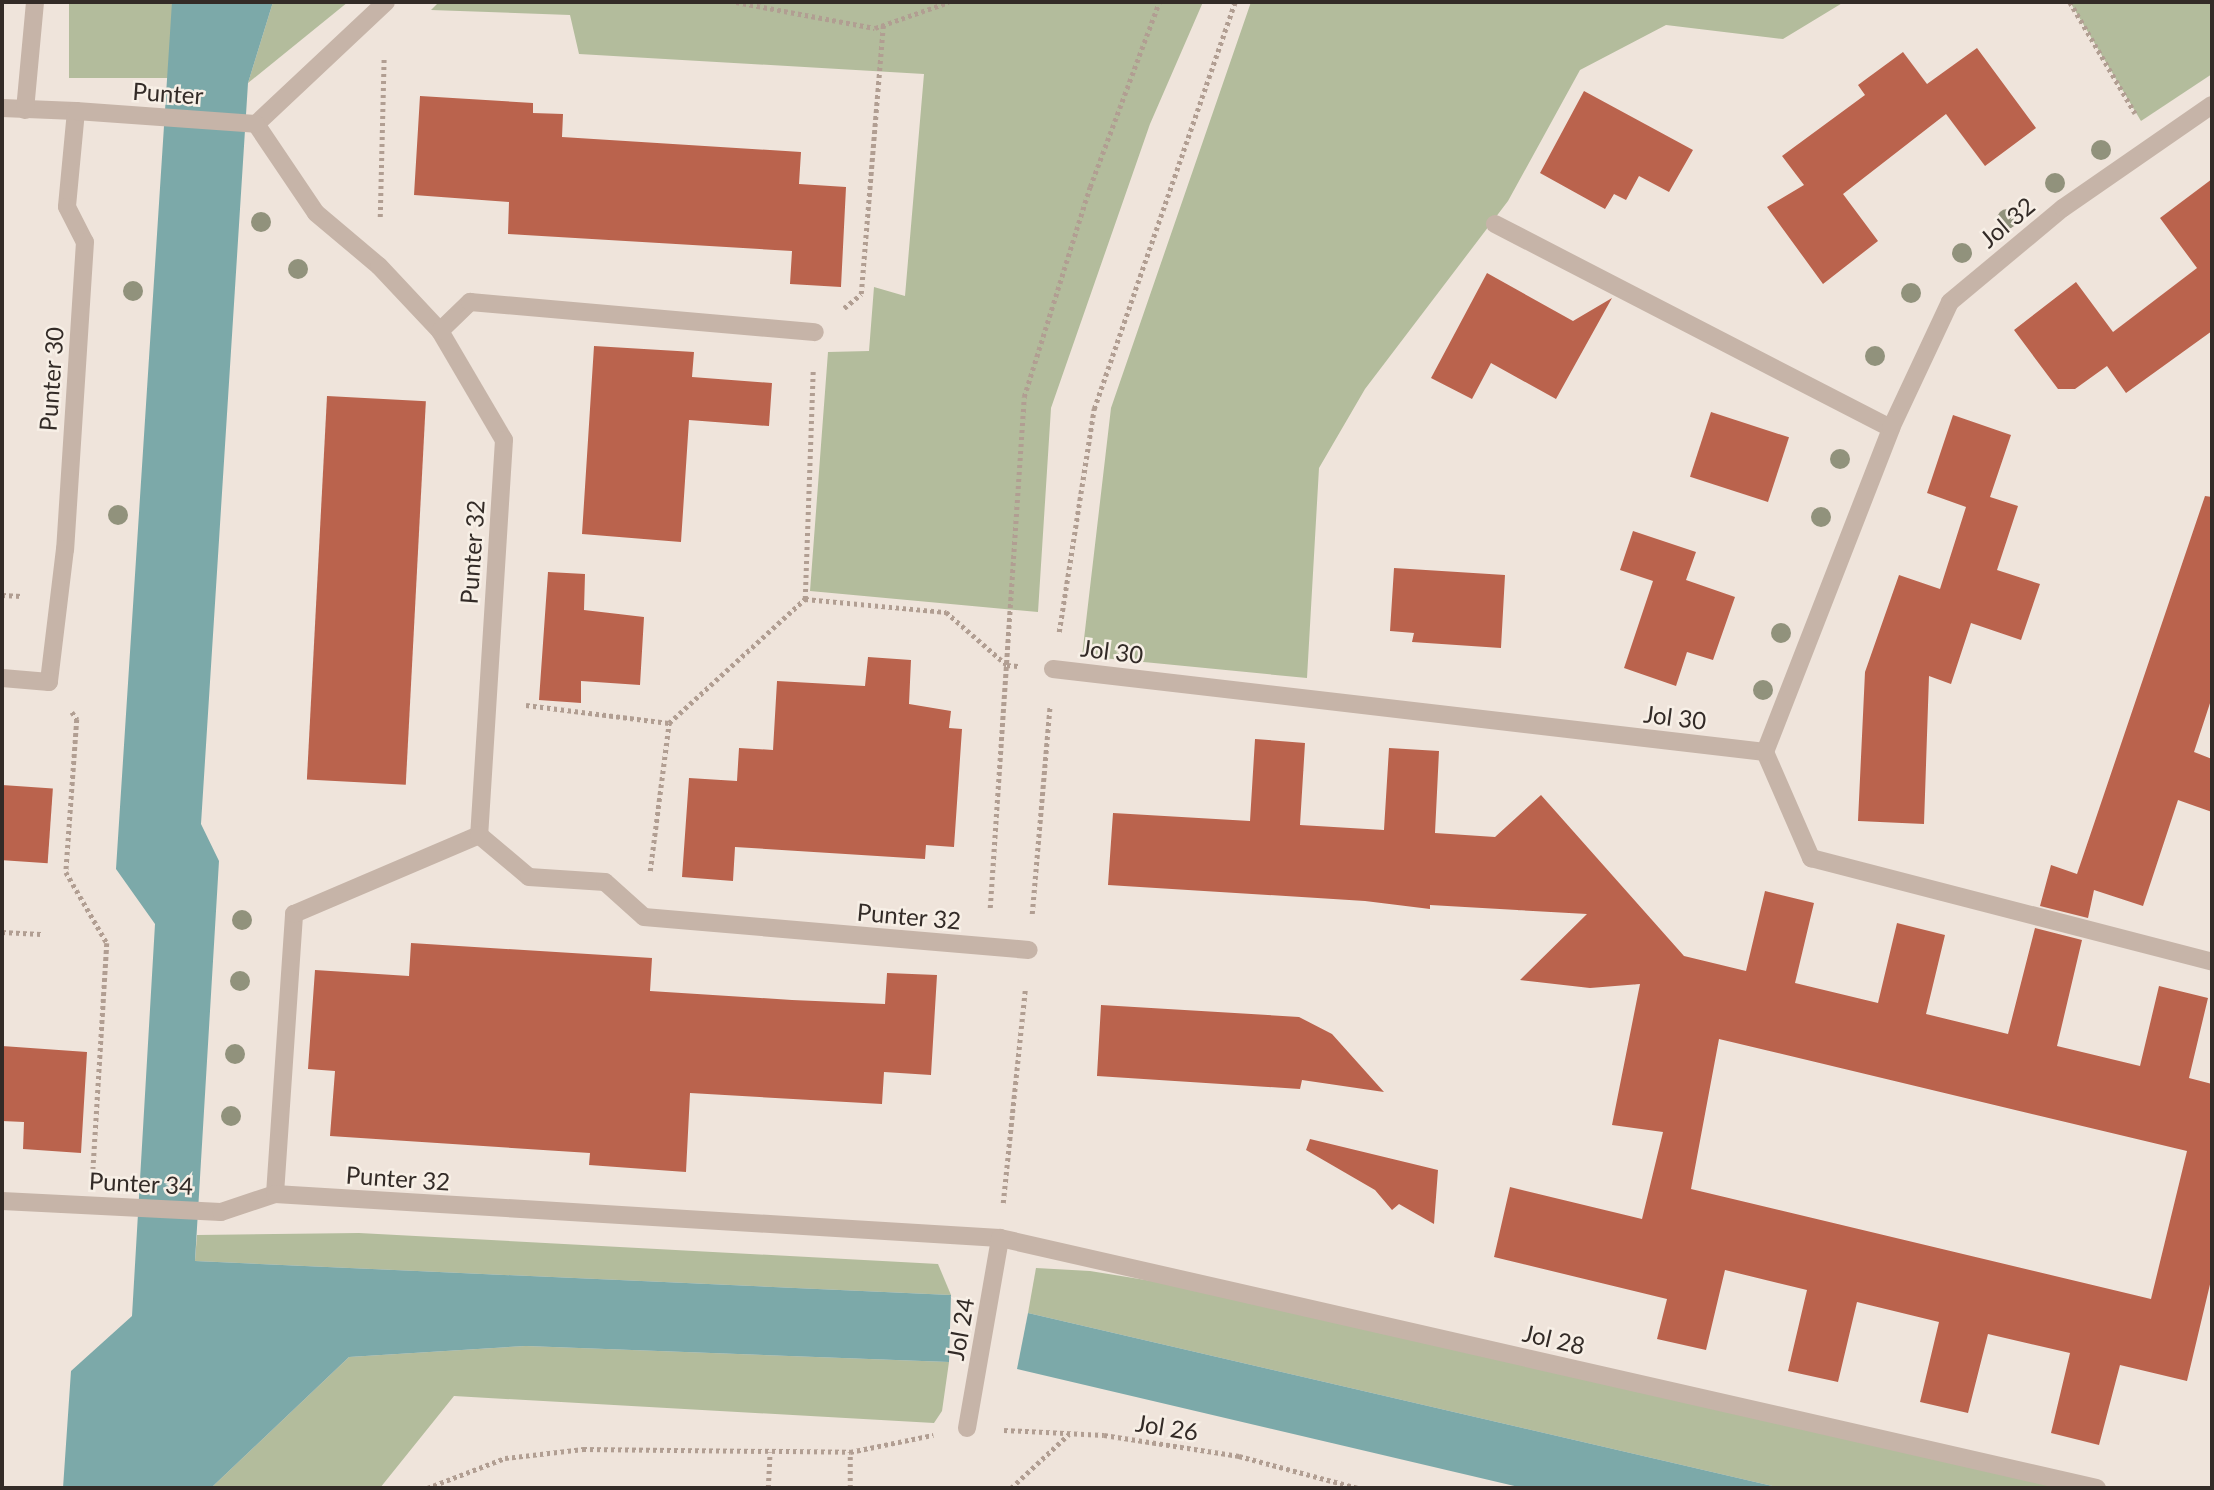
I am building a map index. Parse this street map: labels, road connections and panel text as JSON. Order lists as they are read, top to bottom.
{
  "streets": {
    "street": [
      "Punter",
      "Jol 32",
      "Punter 30",
      "Punter 32",
      "Jol 30",
      "Punter 34",
      "Jol 24",
      "Jol 28"
    ],
    "path": ["Jol 26"]
  },
  "crossings": [
    ["Punter", "Punter 30"],
    ["Punter", "Punter 32"],
    ["Jol 32", "Jol 30"],
    ["Punter 32", "Punter 34"],
    ["Punter 32", "Jol 24"],
    ["Punter 32", "Jol 28"],
    ["Jol 24", "Jol 28"],
    ["Jol 24", "Jol 26"]
  ]
}
